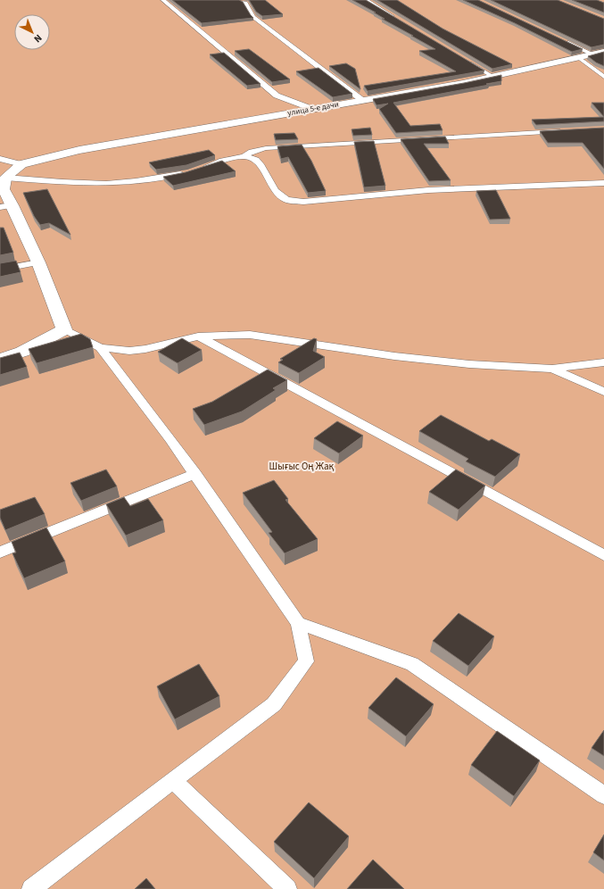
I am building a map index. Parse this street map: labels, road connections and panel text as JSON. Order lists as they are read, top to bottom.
{
  "streets": {
    "street": ["улица 5-е дачи"]
  },
  "parks": ["Шығыс Оң Жақ"],
  "north": "bottom right"
}
